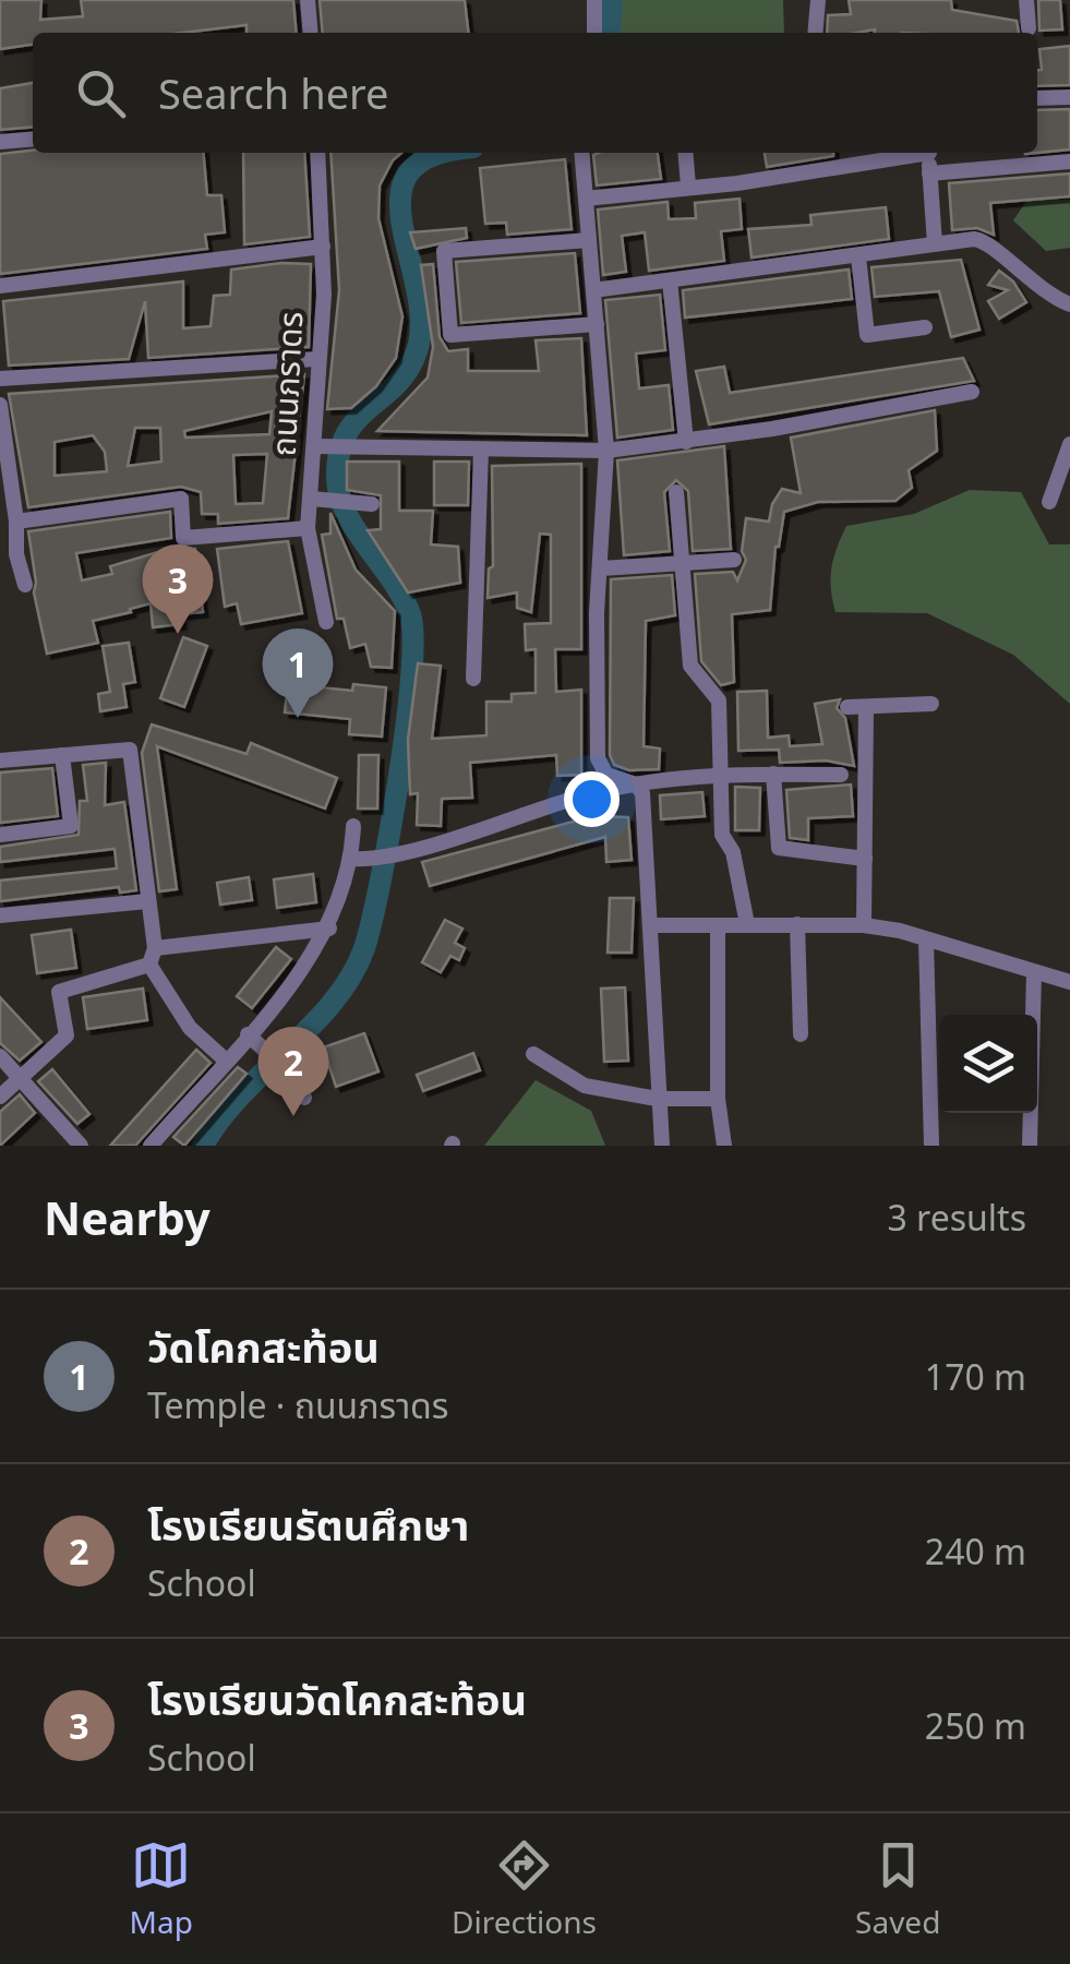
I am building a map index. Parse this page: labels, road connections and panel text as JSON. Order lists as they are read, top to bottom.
{
  "streets": {
    "street": ["ถนนภราดร"]
  },
  "page": {
    "search": "Search here",
    "pins": ["3", "1", "2"],
    "heading": ["Nearby", "3 results"],
    "list": [
      {
        "mark": "1",
        "name": "วัดโคกสะท้อน",
        "note": "Temple · ถนนภราดร",
        "value": "170 m"
      },
      {
        "mark": "2",
        "name": "โรงเรียนรัตนศึกษา",
        "note": "School",
        "value": "240 m"
      },
      {
        "mark": "3",
        "name": "โรงเรียนวัดโคกสะท้อน",
        "note": "School",
        "value": "250 m"
      }
    ],
    "nav": ["Map", "Directions", "Saved"]
  }
}
